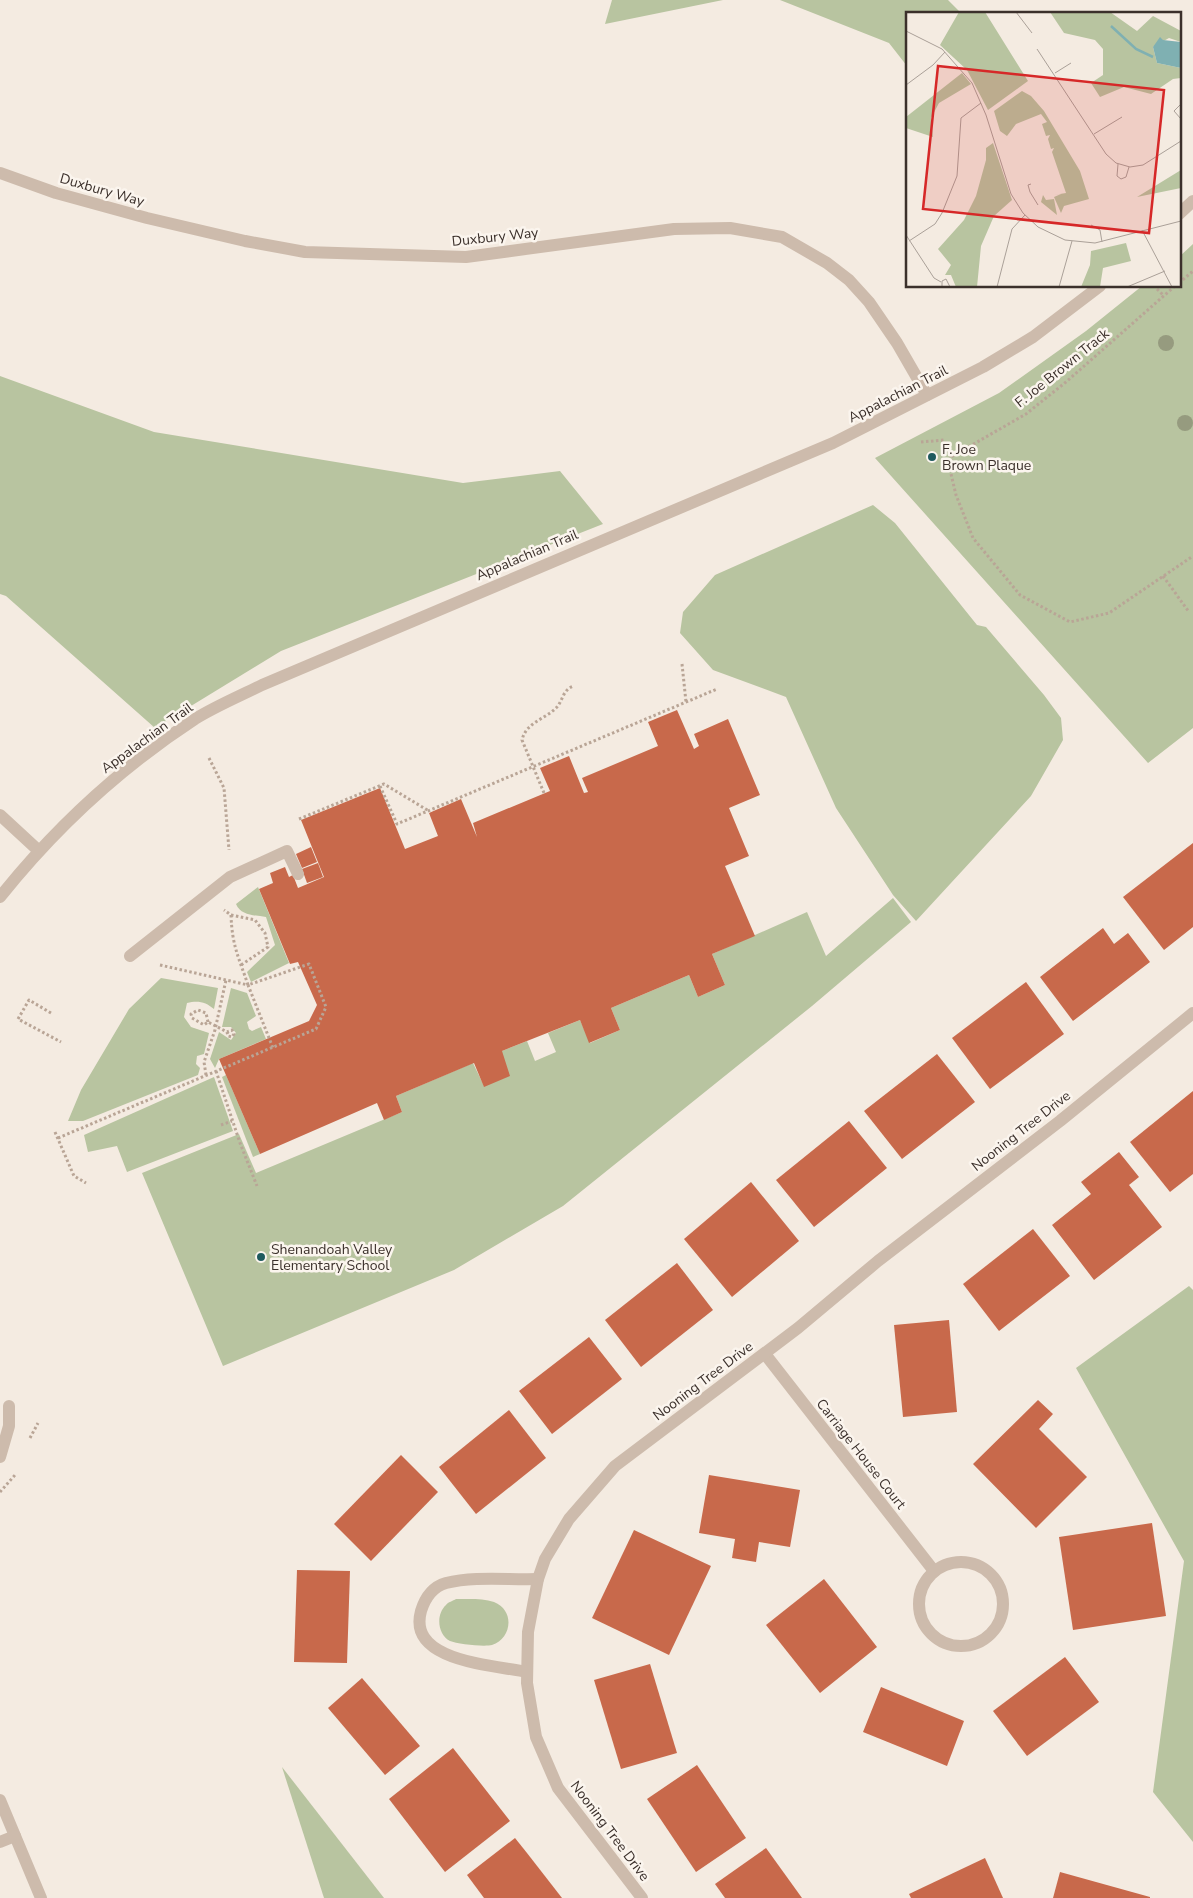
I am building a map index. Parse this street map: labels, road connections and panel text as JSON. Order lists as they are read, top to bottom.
{
  "streets": {
    "street": [
      "Duxbury Way",
      "Appalachian Trail",
      "Nooning Tree Drive",
      "Carriage House Court"
    ],
    "path": ["F. Joe Brown Track"]
  },
  "crossings": [
    ["Duxbury Way", "Appalachian Trail"],
    ["Nooning Tree Drive", "Carriage House Court"]
  ],
  "places": ["F. Joe Brown Plaque", "Shenandoah Valley Elementary School"]
}
